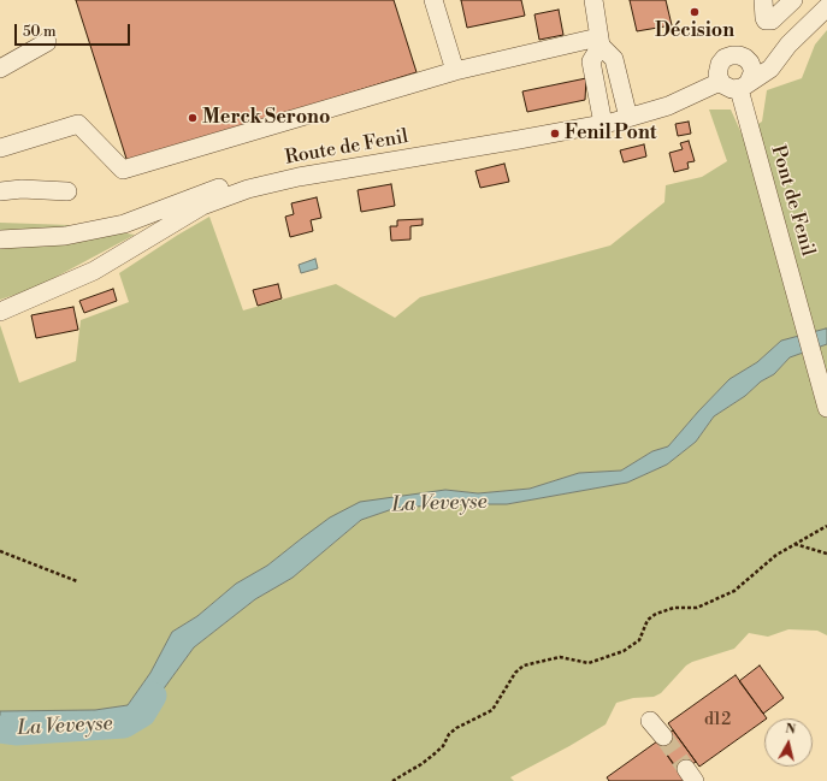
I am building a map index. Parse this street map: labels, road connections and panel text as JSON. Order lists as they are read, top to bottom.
{
  "streets": {
    "street": ["Route de Fenil", "Pont de Fenil"]
  },
  "crossings": [
    ["Route de Fenil", "Pont de Fenil"]
  ],
  "water": ["La Veveyse"],
  "places": ["Décision", "Merck Serono", "Fenil Pont"],
  "house_numbers": ["d12"],
  "scale_bar": "50 m",
  "north": "top"
}
